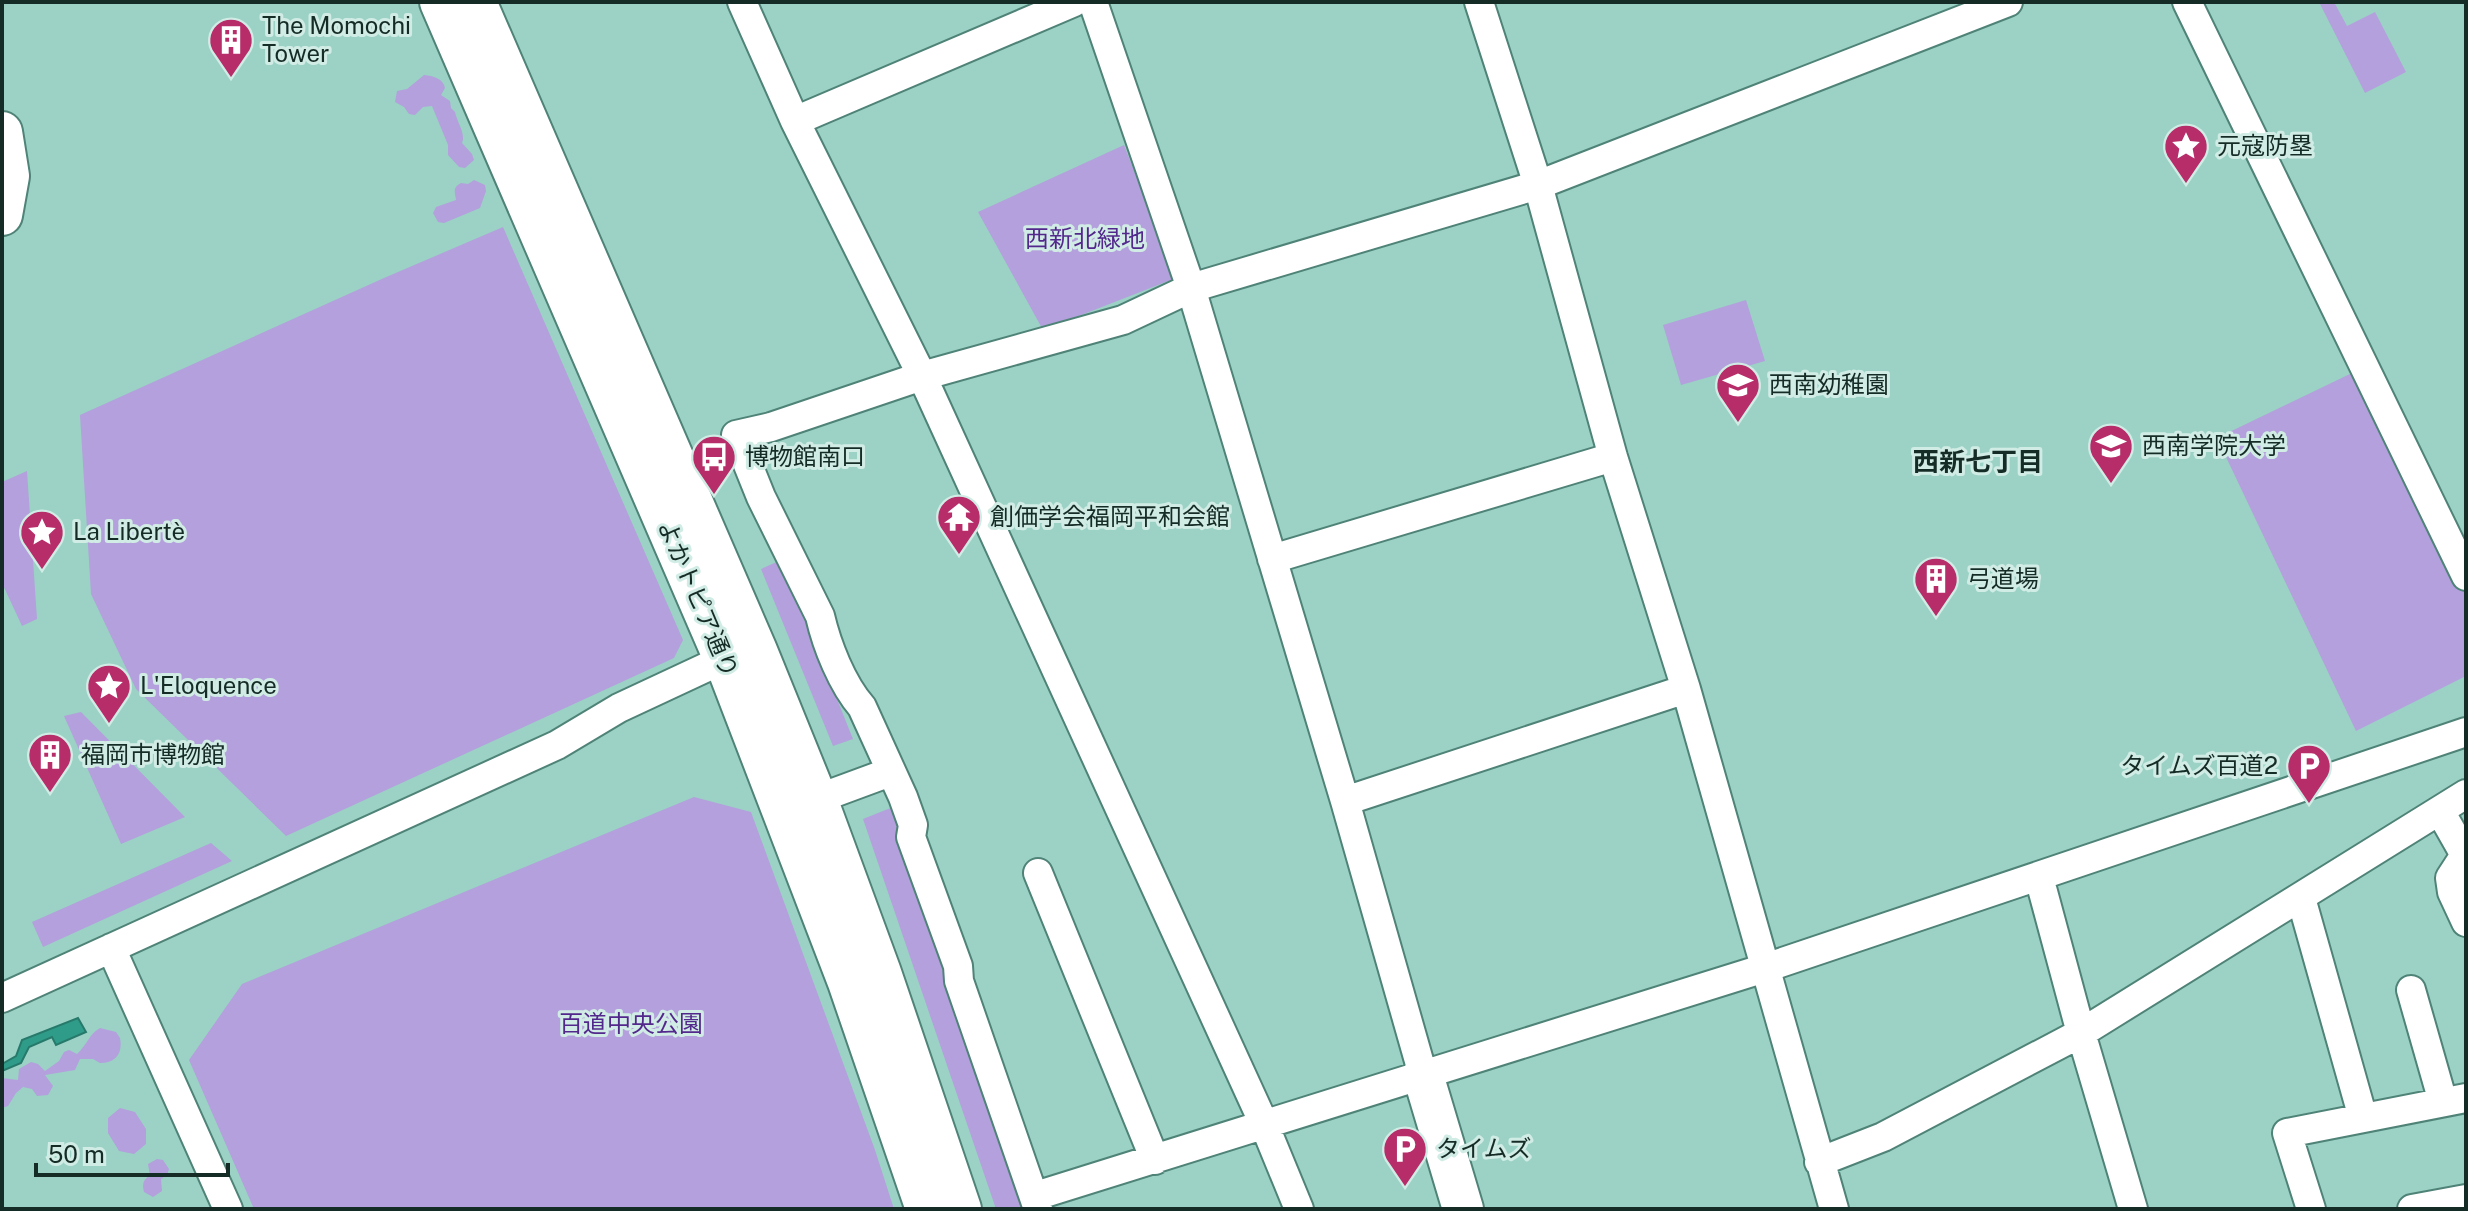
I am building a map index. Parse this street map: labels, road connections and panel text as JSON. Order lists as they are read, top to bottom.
{
  "streets": {
    "street": ["よかトピア通り"]
  },
  "districts": ["西新七丁目"],
  "parks": ["西新北緑地", "百道中央公園"],
  "places": {
    "building": ["The Momochi Tower", "弓道場", "福岡市博物館"],
    "place": ["元寇防塁", "La Libertè", "L'Eloquence"],
    "school or university": ["西南幼稚園", "西南学院大学"],
    "bus stop": ["博物館南口"],
    "temple": ["創価学会福岡平和会館"],
    "parking": ["タイムズ百道2", "タイムズ"]
  },
  "scale_bar": "50 m"
}
